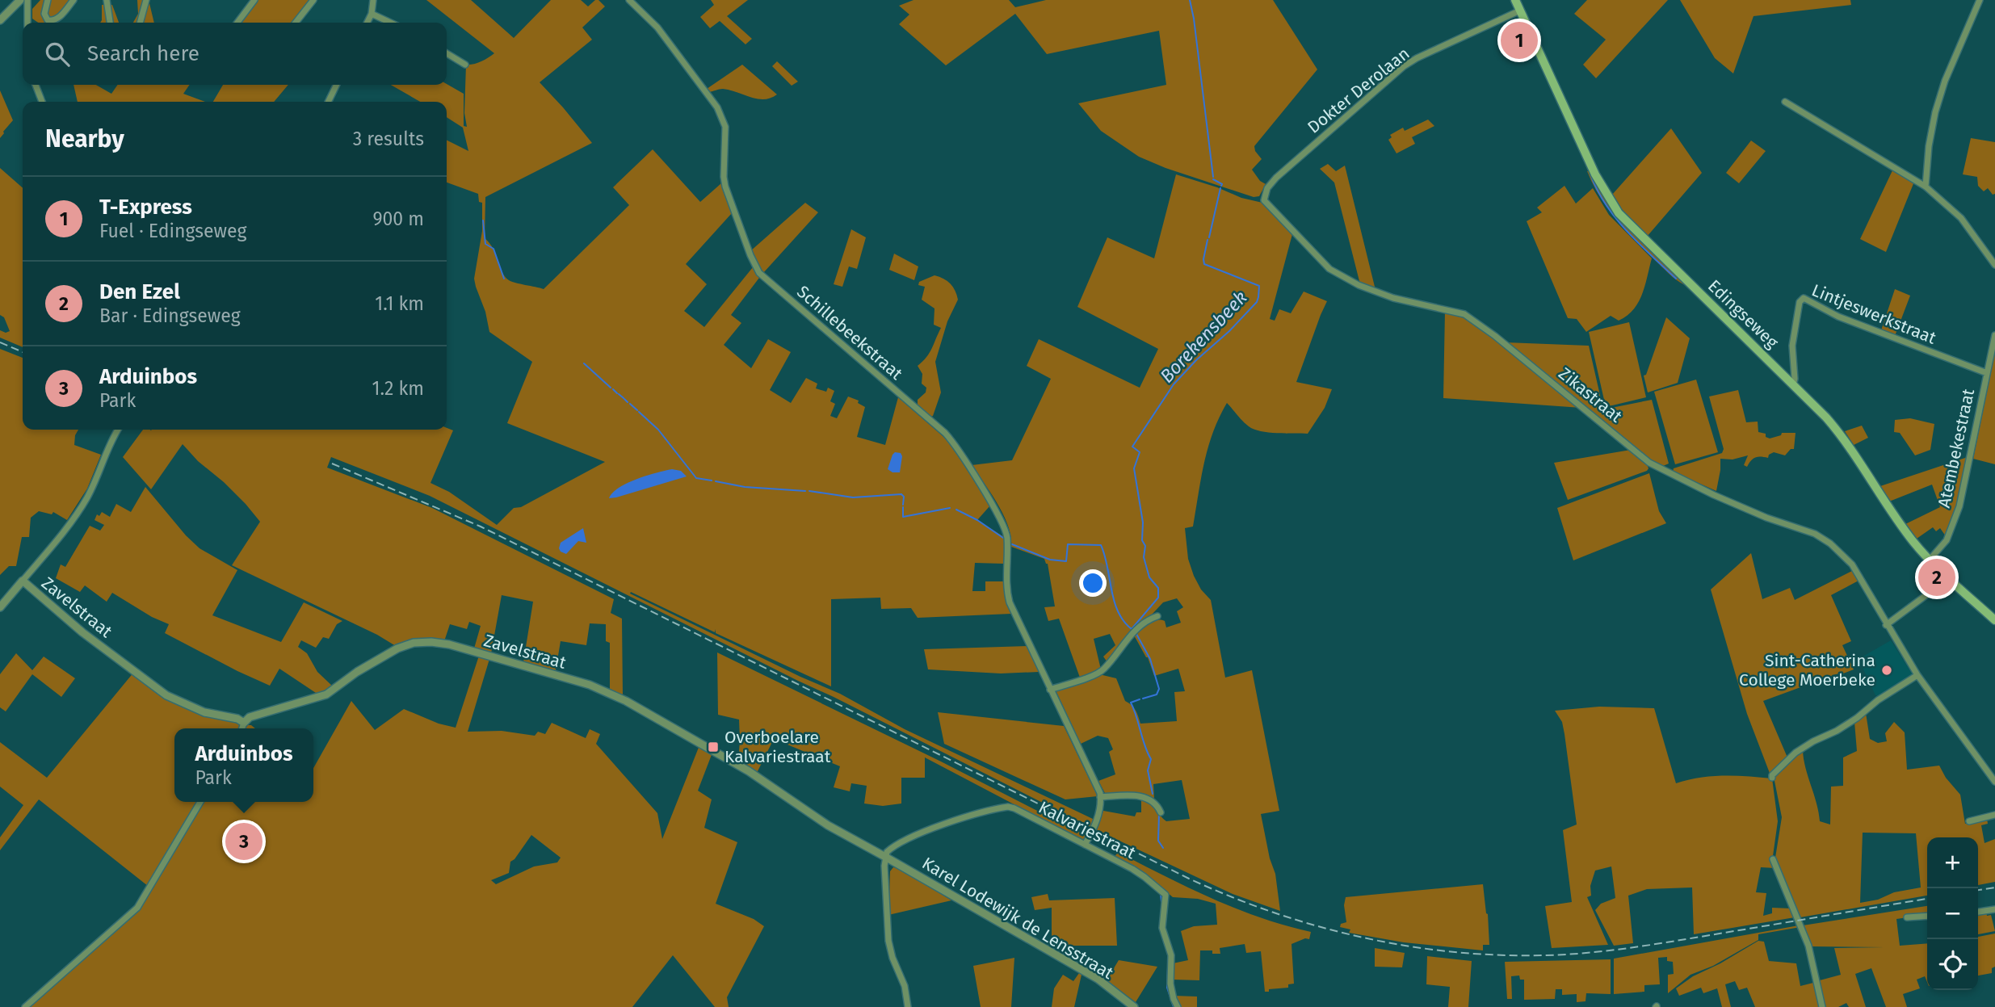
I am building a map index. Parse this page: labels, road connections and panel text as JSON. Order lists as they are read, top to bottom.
{
  "streets": {
    "main road": ["Edingseweg"],
    "street": [
      "Dokter Derolaan",
      "Lintjeswerkstraat",
      "Schillebeekstraat",
      "Zikastraat",
      "Atembekestraat",
      "Zavelstraat",
      "Kalvariestraat",
      "Karel Lodewijk de Lensstraat"
    ]
  },
  "crossings": [
    ["Dokter Derolaan", "Edingseweg"],
    ["Dokter Derolaan", "Zikastraat"],
    ["Edingseweg", "Lintjeswerkstraat"],
    ["Edingseweg", "Atembekestraat"],
    ["Lintjeswerkstraat", "Atembekestraat"],
    ["Zavelstraat", "Kalvariestraat"],
    ["Zavelstraat", "Karel Lodewijk de Lensstraat"],
    ["Kalvariestraat", "Karel Lodewijk de Lensstraat"]
  ],
  "water": ["Borekensbeek"],
  "places": {
    "other": ["Sint-Catherina College Moerbeke"],
    "transit": ["Overboelare Kalvariestraat"]
  },
  "page": {
    "pins": ["1", "2", "3"],
    "search": "Search here",
    "heading": ["Nearby", "3 results"],
    "list": [
      {
        "mark": "1",
        "name": "T-Express",
        "note": "Fuel · Edingseweg",
        "value": "900 m"
      },
      {
        "mark": "2",
        "name": "Den Ezel",
        "note": "Bar · Edingseweg",
        "value": "1.1 km"
      },
      {
        "mark": "3",
        "name": "Arduinbos",
        "note": "Park",
        "value": "1.2 km"
      }
    ],
    "popup": ["Arduinbos", "Park"],
    "map_buttons": ["+", "−"]
  }
}
